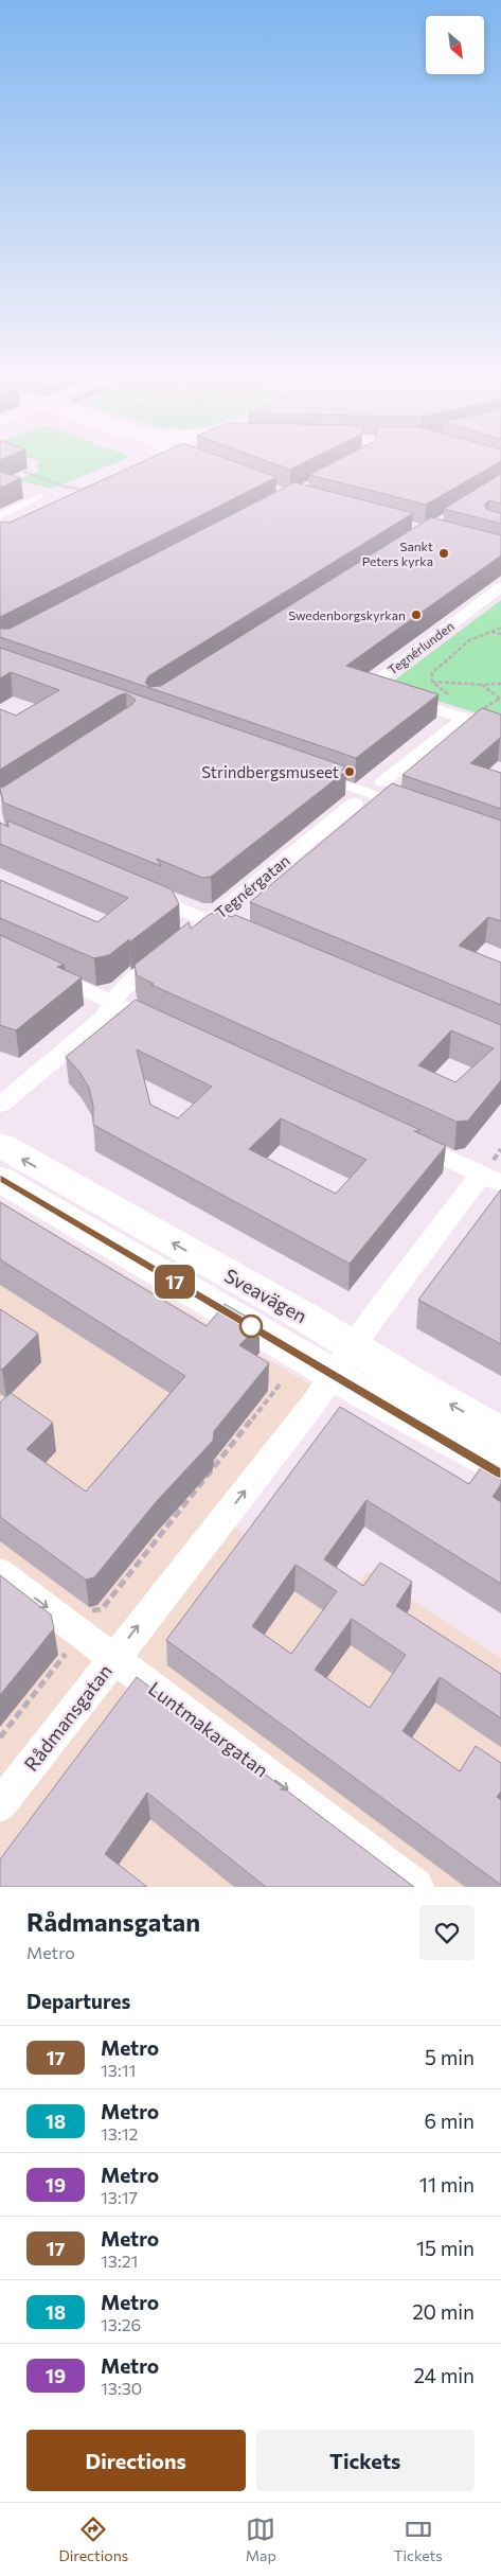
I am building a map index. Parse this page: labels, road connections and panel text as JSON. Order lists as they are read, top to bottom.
{
  "streets": {
    "main road": ["Sveavägen"],
    "street": [
      "Tegnérlunden",
      "Tegnérgatan",
      "Rådmansgatan",
      "Luntmakargatan"
    ]
  },
  "crossings": [
    ["Tegnérlunden", "Tegnérgatan"],
    ["Sveavägen", "Rådmansgatan"],
    ["Rådmansgatan", "Luntmakargatan"]
  ],
  "one_way": ["Rådmansgatan", "Luntmakargatan"],
  "places": ["Sankt Peters kyrka", "Swedenborgskyrkan", "Strindbergsmuseet"],
  "lines": ["metro line 17"],
  "north": "bottom right",
  "page": {
    "on_map": "17",
    "heading": [
      ["Rådmansgatan", "Metro"],
      "Departures"
    ],
    "list": [
      {
        "mark": "17",
        "name": "Metro",
        "note": "13:11",
        "value": "5 min"
      },
      {
        "mark": "18",
        "name": "Metro",
        "note": "13:12",
        "value": "6 min"
      },
      {
        "mark": "19",
        "name": "Metro",
        "note": "13:17",
        "value": "11 min"
      },
      {
        "mark": "17",
        "name": "Metro",
        "note": "13:21",
        "value": "15 min"
      },
      {
        "mark": "18",
        "name": "Metro",
        "note": "13:26",
        "value": "20 min"
      },
      {
        "mark": "19",
        "name": "Metro",
        "note": "13:30",
        "value": "24 min"
      }
    ],
    "buttons": ["Directions", "Tickets"],
    "tabs": ["Directions", "Map", "Tickets"]
  }
}
